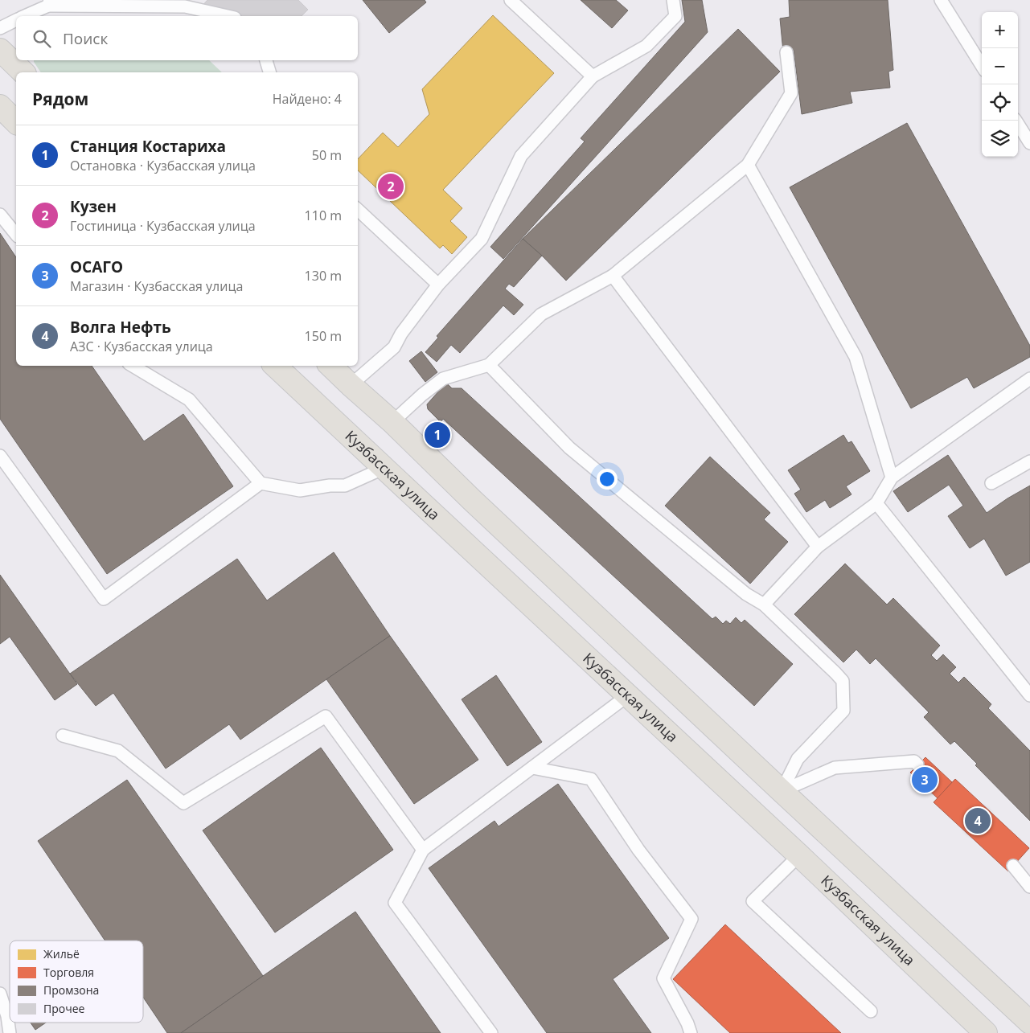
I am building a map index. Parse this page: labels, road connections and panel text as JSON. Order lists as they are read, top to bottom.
{
  "streets": {
    "main road": ["Кузбасская улица"]
  },
  "legend": [
    "Жильё",
    "Торговля",
    "Промзона",
    "Прочее"
  ],
  "page": {
    "map_buttons": ["+", "−"],
    "search": "Поиск",
    "heading": ["Рядом", "Найдено: 4"],
    "list": [
      {
        "mark": "1",
        "name": "Станция Костариха",
        "note": "Остановка · Кузбасская улица",
        "value": "50 m"
      },
      {
        "mark": "2",
        "name": "Кузен",
        "note": "Гостиница · Кузбасская улица",
        "value": "110 m"
      },
      {
        "mark": "3",
        "name": "ОСАГО",
        "note": "Магазин · Кузбасская улица",
        "value": "130 m"
      },
      {
        "mark": "4",
        "name": "Волга Нефть",
        "note": "АЗС · Кузбасская улица",
        "value": "150 m"
      }
    ],
    "pins": [
      "2",
      "1",
      "3",
      "4"
    ]
  }
}
